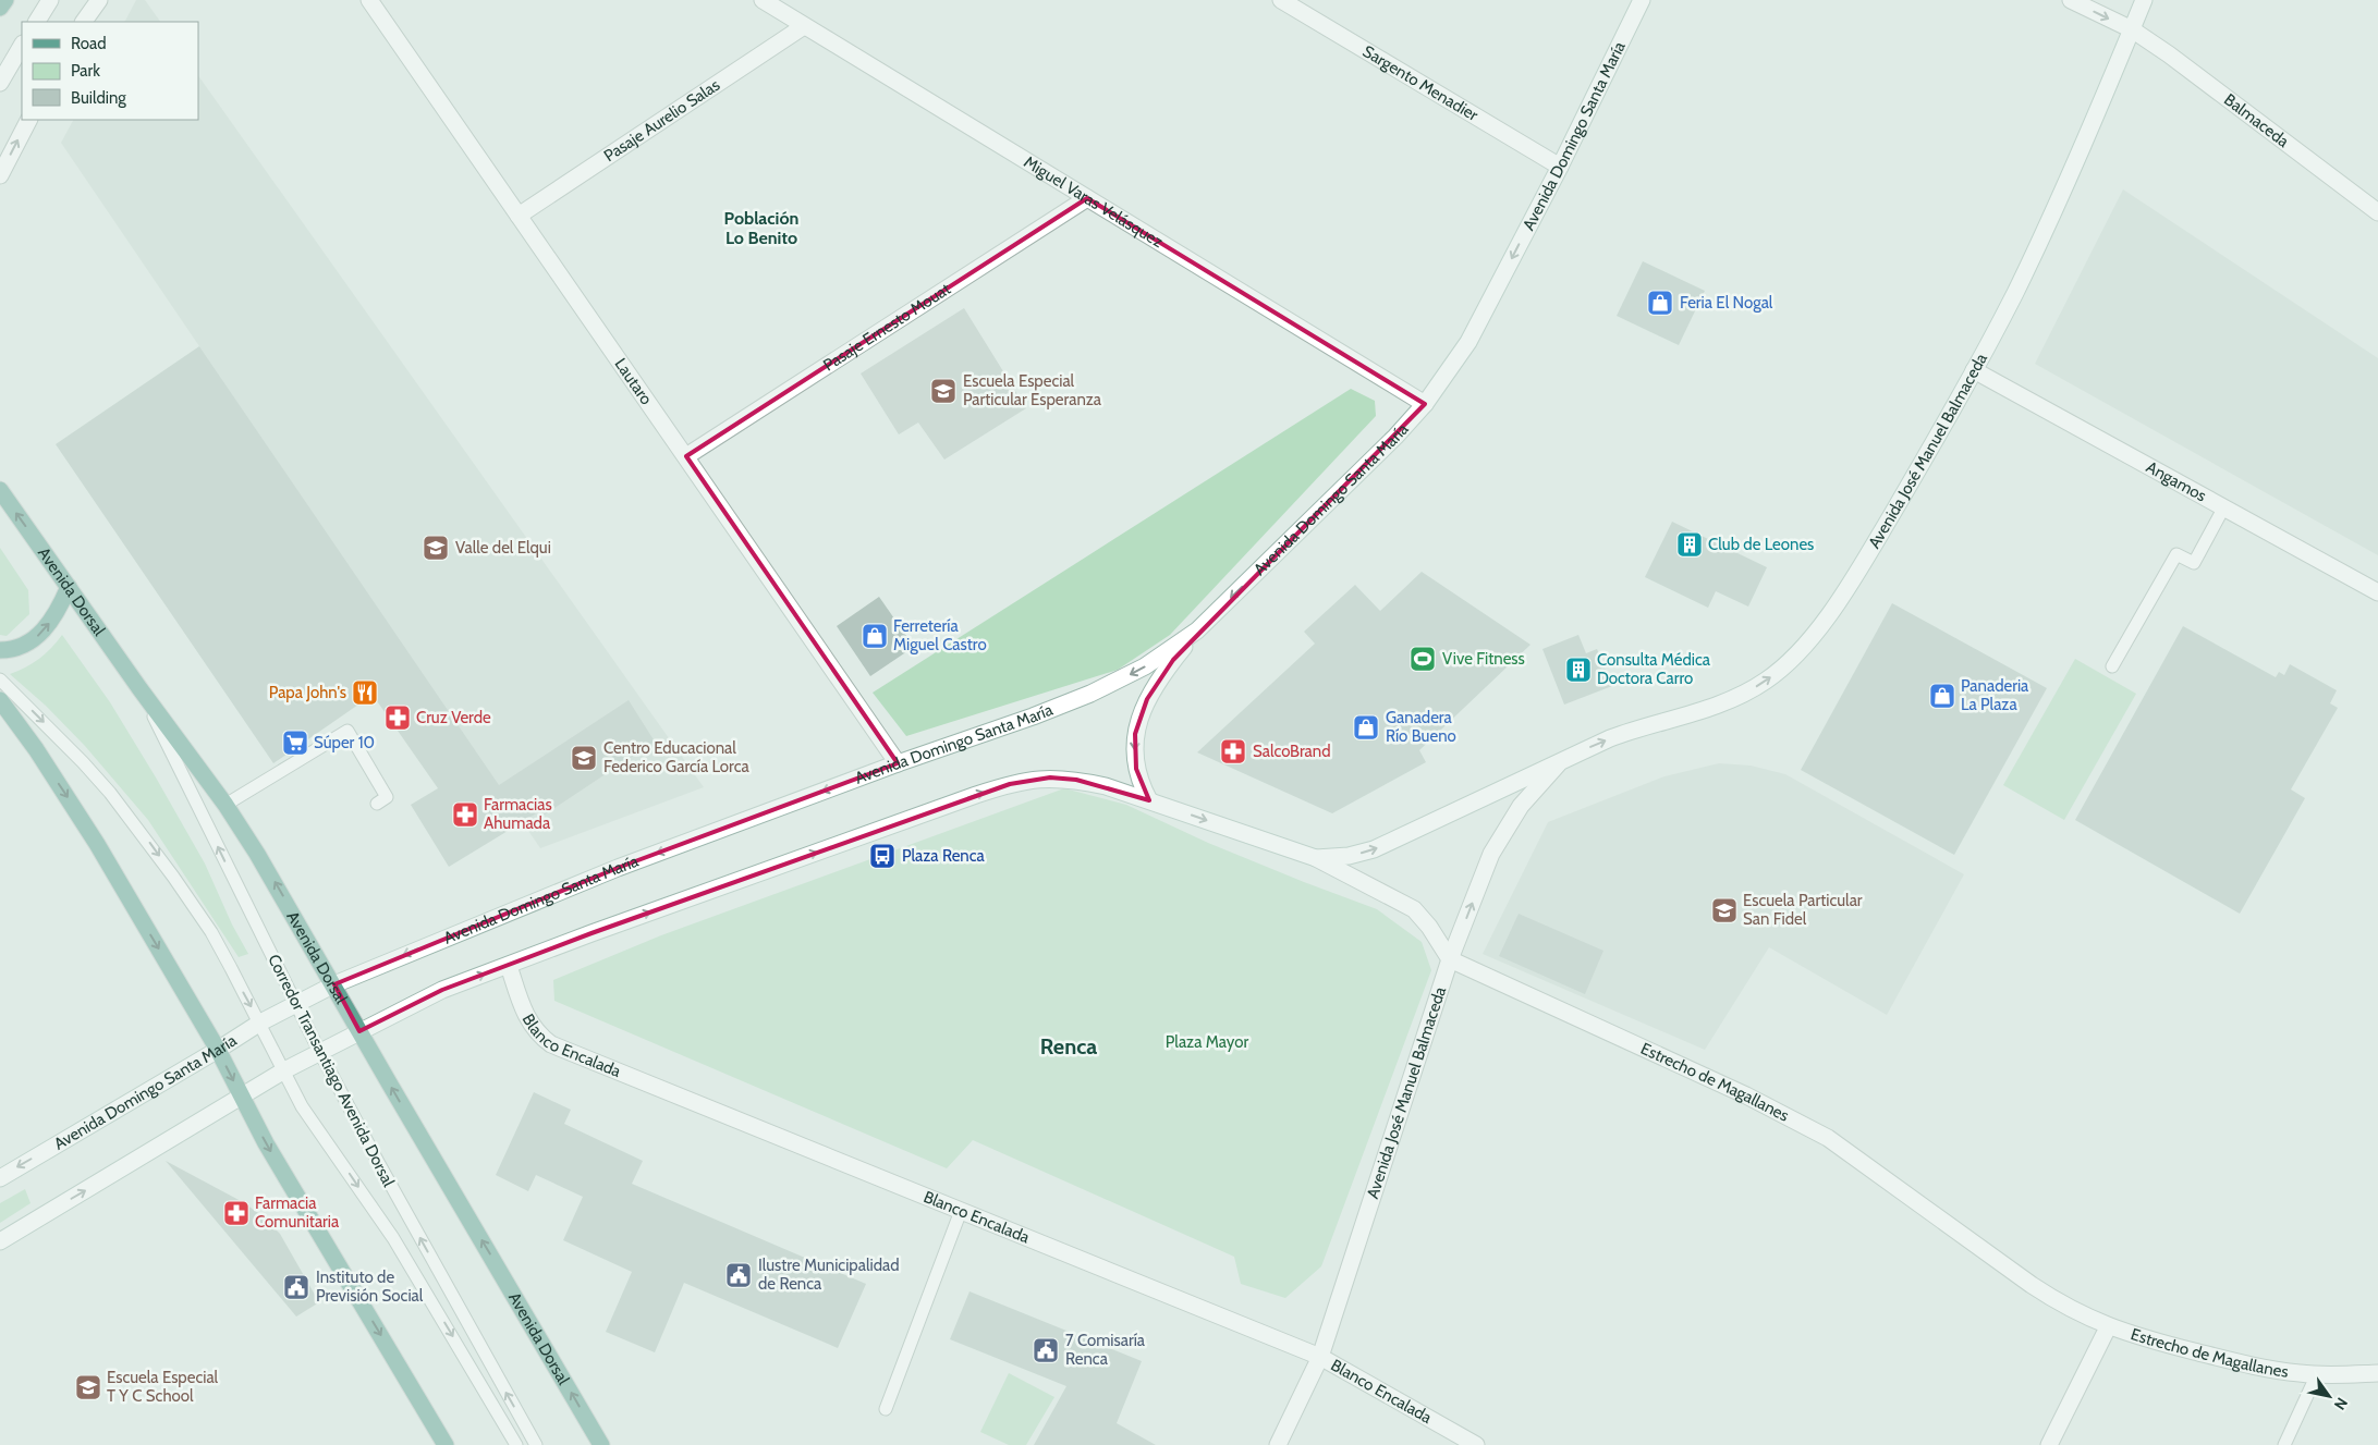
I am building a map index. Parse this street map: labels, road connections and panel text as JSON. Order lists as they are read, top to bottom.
{
  "streets": {
    "main road": ["Avenida Dorsal"],
    "street": [
      "Sargento Menadier",
      "Balmaceda",
      "Pasaje Aurelio Salas",
      "Avenida Domingo Santa María",
      "Miguel Varas Velásquez",
      "Pasaje Ernesto Mouat",
      "Lautaro",
      "Avenida José Manuel Balmaceda",
      "Angamos",
      "Blanco Encalada",
      "Estrecho de Magallanes"
    ],
    "lane": ["Corredor Transantiago Avenida Dorsal"]
  },
  "crossings": [
    ["Sargento Menadier", "Avenida Domingo Santa María"],
    ["Balmaceda", "Avenida José Manuel Balmaceda"],
    ["Pasaje Aurelio Salas", "Miguel Varas Velásquez"],
    ["Pasaje Aurelio Salas", "Lautaro"],
    ["Avenida Domingo Santa María", "Miguel Varas Velásquez"],
    ["Avenida Domingo Santa María", "Lautaro"],
    ["Avenida Domingo Santa María", "Avenida Dorsal"],
    ["Avenida Domingo Santa María", "Corredor Transantiago Avenida Dorsal"],
    ["Miguel Varas Velásquez", "Pasaje Ernesto Mouat"],
    ["Pasaje Ernesto Mouat", "Lautaro"],
    ["Avenida José Manuel Balmaceda", "Angamos"],
    ["Avenida José Manuel Balmaceda", "Blanco Encalada"],
    ["Avenida José Manuel Balmaceda", "Estrecho de Magallanes"],
    ["Avenida Dorsal", "Corredor Transantiago Avenida Dorsal"]
  ],
  "one_way": ["Avenida José Manuel Balmaceda"],
  "districts": ["Población Lo Benito", "Renca"],
  "parks": ["Plaza Mayor"],
  "places": {
    "shop": [
      "Feria El Nogal",
      "Ferretería Miguel Castro",
      "Panaderia La Plaza",
      "Ganadera Río Bueno"
    ],
    "school or university": [
      "Escuela Especial Particular Esperanza",
      "Valle del Elqui",
      "Centro Educacional Federico García Lorca",
      "Escuela Particular San Fidel",
      "Escuela Especial T Y C School"
    ],
    "building": ["Club de Leones", "Consulta Médica Doctora Carro"],
    "sports": ["Vive Fitness"],
    "restaurant": ["Papa John's"],
    "pharmacy": [
      "Cruz Verde",
      "SalcoBrand",
      "Farmacias Ahumada",
      "Farmacia Comunitaria"
    ],
    "supermarket": ["Súper 10"],
    "bus stop": ["Plaza Renca"],
    "public building": ["Ilustre Municipalidad de Renca", "Instituto de Previsión Social", "7 Comisaría Renca"]
  },
  "legend": ["Road", "Park", "Building"],
  "north": "bottom right"
}
